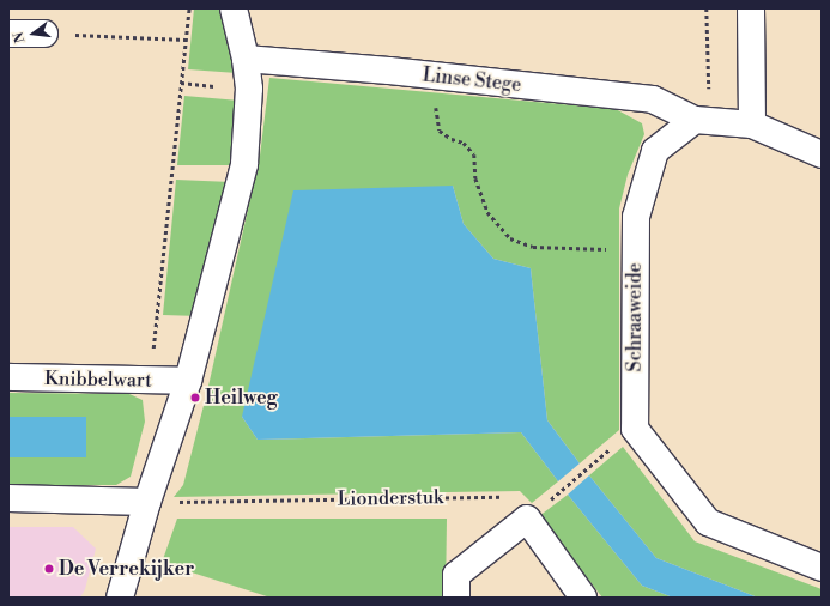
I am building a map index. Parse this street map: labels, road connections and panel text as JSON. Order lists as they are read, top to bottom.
{
  "streets": {
    "street": ["Linse Stege", "Schraaweide", "Knibbelwart"],
    "path": ["Lionderstuk"]
  },
  "crossings": [
    ["Linse Stege", "Schraaweide"]
  ],
  "places": ["Heilweg", "De Verrekijker"],
  "north": "left"
}
